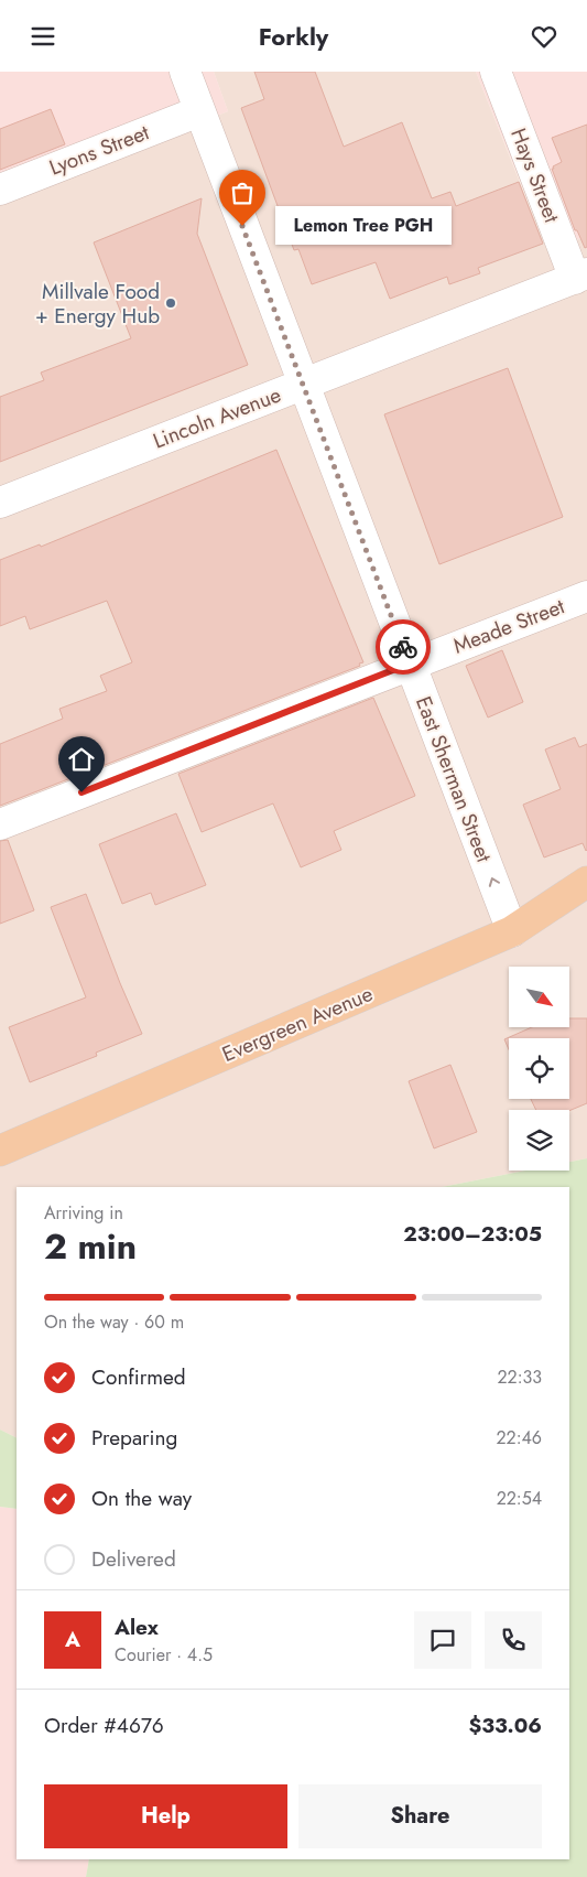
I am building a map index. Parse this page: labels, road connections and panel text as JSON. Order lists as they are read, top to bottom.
{
  "streets": {
    "main road": ["Evergreen Avenue"],
    "street": [
      "Lyons Street",
      "Hays Street",
      "Lincoln Avenue",
      "Meade Street",
      "East Sherman Street"
    ]
  },
  "crossings": [
    ["Lyons Street", "East Sherman Street"],
    ["Hays Street", "Lincoln Avenue"],
    ["Lincoln Avenue", "East Sherman Street"],
    ["Meade Street", "East Sherman Street"],
    ["East Sherman Street", "Evergreen Avenue"]
  ],
  "places": ["Lemon Tree PGH", "Millvale Food + Energy Hub"],
  "north": "bottom right",
  "page": {
    "header": "Forkly",
    "bubble": "Lemon Tree PGH",
    "heading": ["2 min", "Arriving in", "23:00–23:05"],
    "panel": [
      "Alex",
      "Courier · 4.5",
      "Order #4676",
      "$33.06"
    ],
    "bar": "On the way · 60 m",
    "list": [
      ["Confirmed", "22:33"],
      ["Preparing", "22:46"],
      ["On the way", "22:54"],
      "Delivered"
    ],
    "round": "A",
    "buttons": ["Help", "Share"]
  }
}
